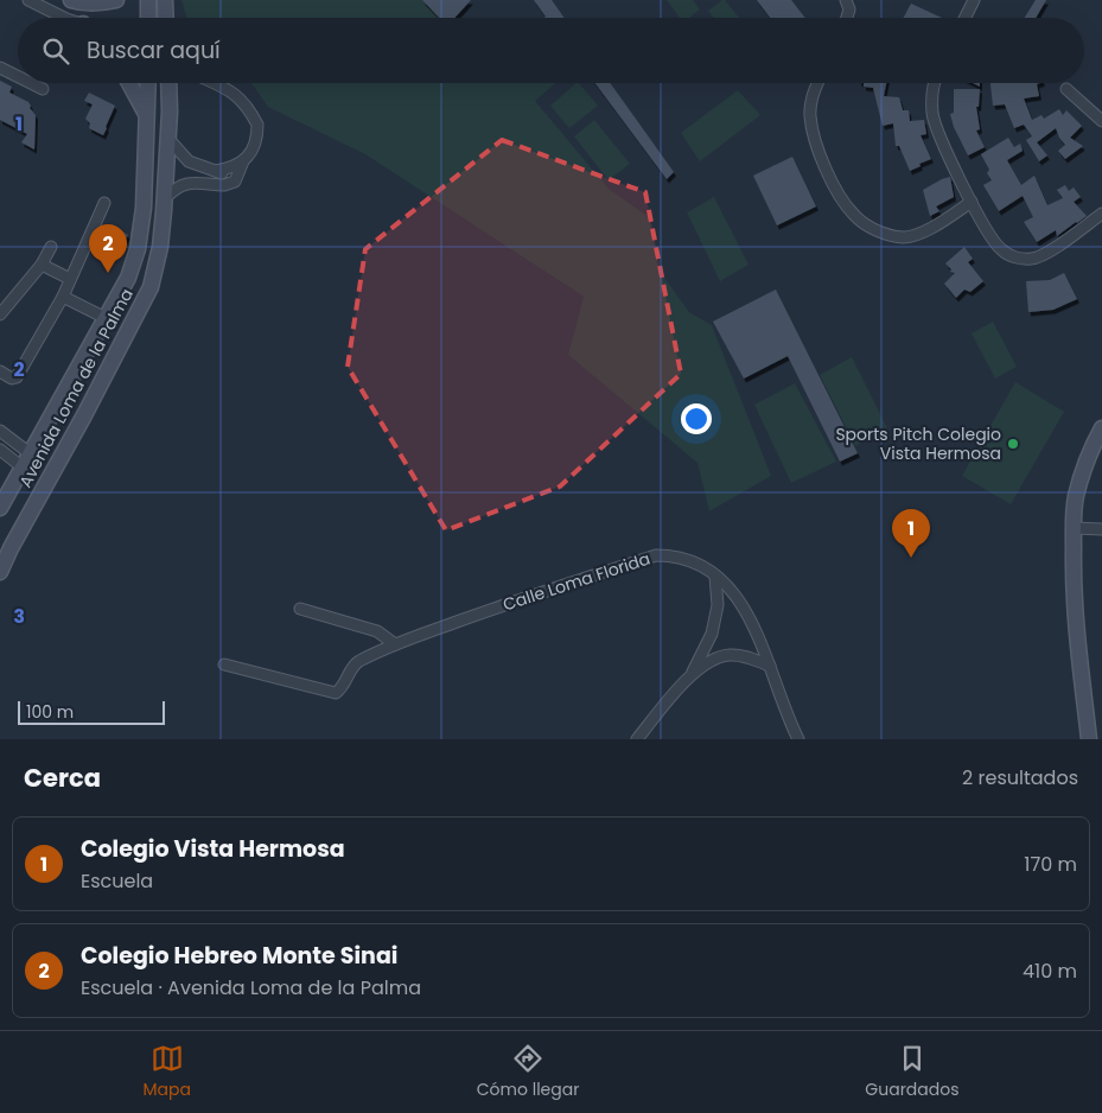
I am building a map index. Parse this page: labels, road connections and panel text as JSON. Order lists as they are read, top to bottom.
{
  "streets": {
    "main road": ["Avenida Loma de la Palma"],
    "street": ["Calle Loma Florida"]
  },
  "places": ["Sports Pitch Colegio Vista Hermosa"],
  "scale_bar": "100 m",
  "page": {
    "search": "Buscar aquí",
    "pins": ["2", "1"],
    "scale": "100 m",
    "heading": ["Cerca", "2 resultados"],
    "list": [
      {
        "mark": "1",
        "name": "Colegio Vista Hermosa",
        "note": "Escuela",
        "value": "170 m"
      },
      {
        "mark": "2",
        "name": "Colegio Hebreo Monte Sinai",
        "note": "Escuela · Avenida Loma de la Palma",
        "value": "410 m"
      }
    ],
    "nav": ["Mapa", "Cómo llegar", "Guardados"]
  },
  "grid": {
    "rows": ["1", "2", "3"]
  }
}
